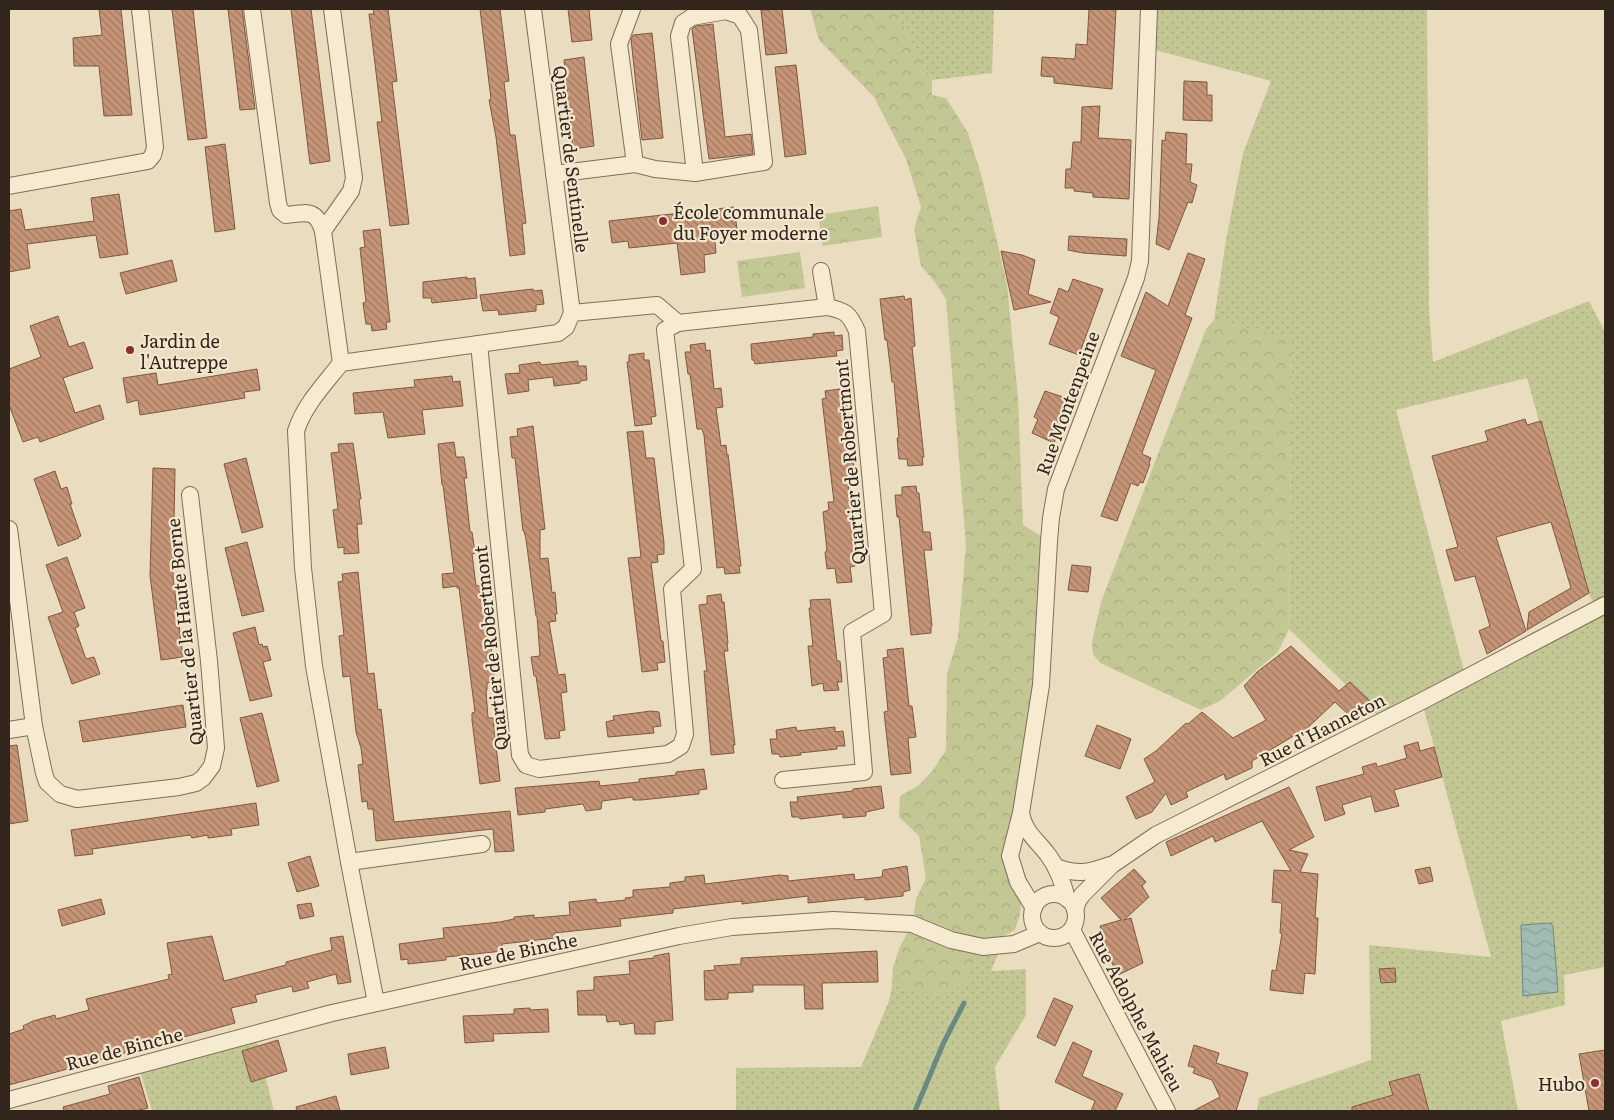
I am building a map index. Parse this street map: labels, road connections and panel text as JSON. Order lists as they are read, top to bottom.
{
  "streets": {
    "street": [
      "Quartier de Sentinelle",
      "Rue Montenpeine",
      "Quartier de Robertmont",
      "Quartier de la Haute Borne",
      "Rue d'Hanneton",
      "Rue de Binche",
      "Rue Adolphe Mahieu"
    ]
  },
  "crossings": [
    ["Rue Montenpeine", "Rue d'Hanneton"],
    ["Rue Montenpeine", "Rue de Binche"],
    ["Rue Montenpeine", "Rue Adolphe Mahieu"],
    ["Rue d'Hanneton", "Rue de Binche"],
    ["Rue d'Hanneton", "Rue Adolphe Mahieu"],
    ["Rue de Binche", "Rue Adolphe Mahieu"]
  ],
  "places": ["École communale du Foyer moderne", "Jardin de l'Autreppe", "Hubo"]
}
